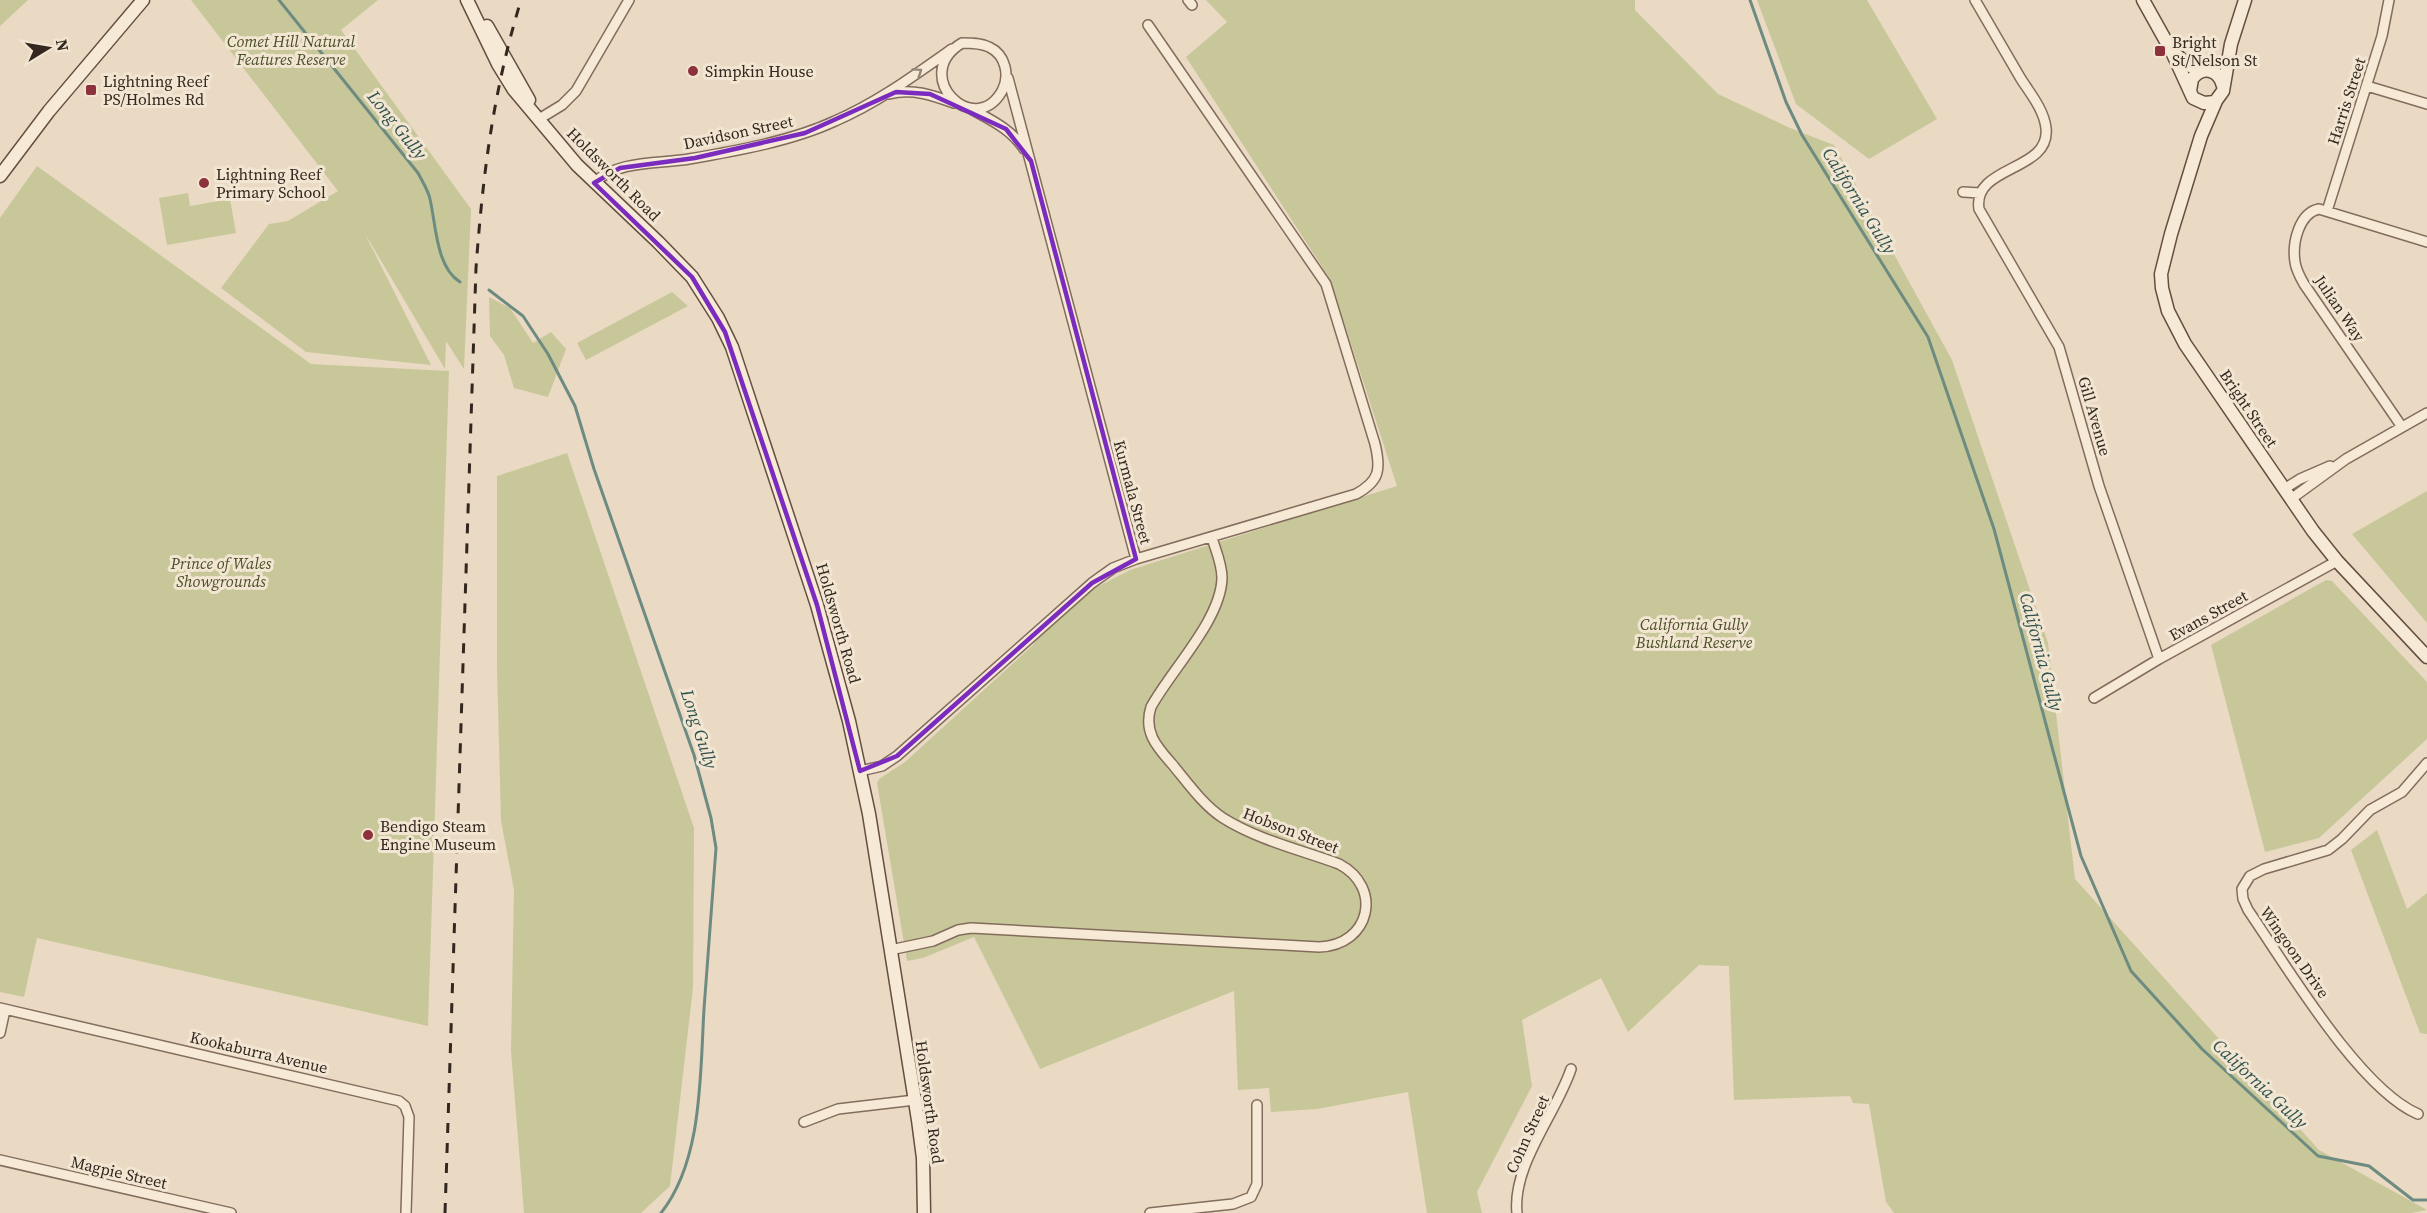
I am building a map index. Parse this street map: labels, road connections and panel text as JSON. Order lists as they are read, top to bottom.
{
  "streets": {
    "main road": ["Holdsworth Road", "Bright Street"],
    "street": [
      "Harris Street",
      "Davidson Street",
      "Julian Way",
      "Gill Avenue",
      "Kurmala Street",
      "Evans Street",
      "Hobson Street",
      "Wingoon Drive",
      "Kookaburra Avenue",
      "Cohn Street",
      "Magpie Street"
    ]
  },
  "crossings": [
    ["Harris Street", "Julian Way"],
    ["Davidson Street", "Holdsworth Road"],
    ["Davidson Street", "Kurmala Street"],
    ["Holdsworth Road", "Kurmala Street"],
    ["Holdsworth Road", "Hobson Street"],
    ["Bright Street", "Evans Street"],
    ["Gill Avenue", "Evans Street"]
  ],
  "water": ["Long Gully", "California Gully"],
  "parks": ["Comet Hill Natural Features Reserve", "Prince of Wales Showgrounds", "California Gully Bushland Reserve"],
  "places": {
    "transit": ["Bright St/Nelson St", "Lightning Reef PS/Holmes Rd"],
    "other": ["Simpkin House", "Lightning Reef Primary School", "Bendigo Steam Engine Museum"]
  },
  "north": "right"
}
